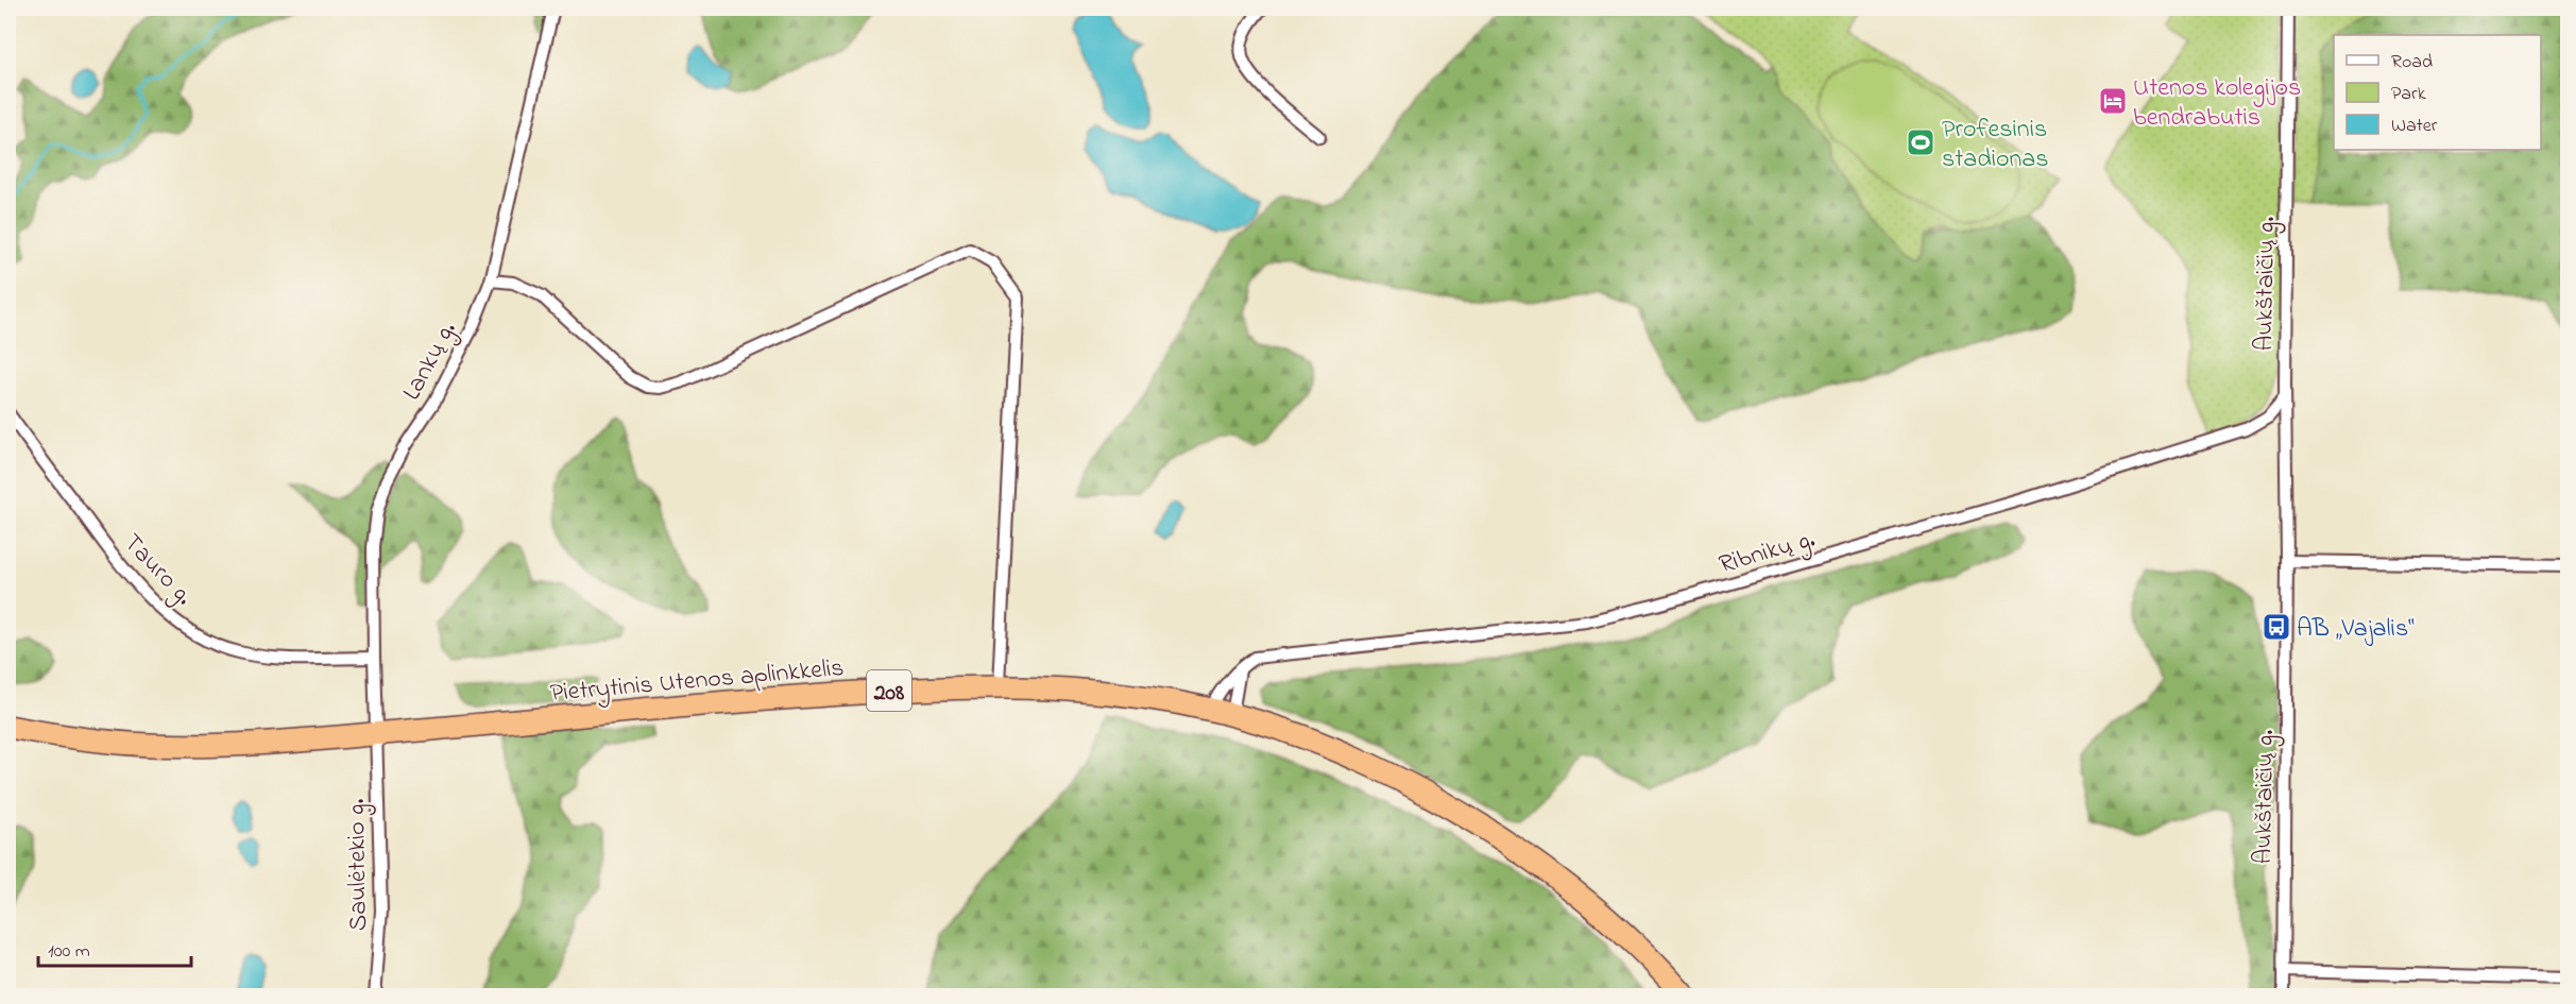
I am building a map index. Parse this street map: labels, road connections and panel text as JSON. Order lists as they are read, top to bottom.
{
  "streets": {
    "highway": ["Pietrytinis Utenos aplinkkelis", "208"],
    "street": [
      "Aukštaičių g.",
      "Lankų g.",
      "Ribnikų g.",
      "Tauro g.",
      "Saulėtekio g."
    ]
  },
  "crossings": [
    ["Aukštaičių g.", "Ribnikų g."],
    ["Lankų g.", "Tauro g."],
    ["Lankų g.", "Pietrytinis Utenos aplinkkelis"],
    ["Lankų g.", "Saulėtekio g."],
    ["Ribnikų g.", "Pietrytinis Utenos aplinkkelis"],
    ["Pietrytinis Utenos aplinkkelis", "Saulėtekio g."]
  ],
  "places": {
    "hotel": ["Utenos kolegijos bendrabutis"],
    "sports": ["Profesinis stadionas"],
    "bus stop": ["AB „Vajalis“"]
  },
  "legend": ["Road", "Park", "Water"],
  "scale_bar": "100 m"
}
